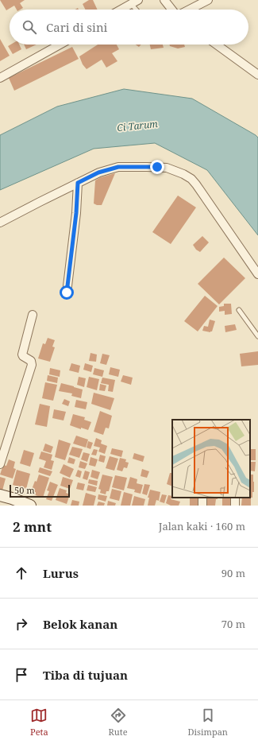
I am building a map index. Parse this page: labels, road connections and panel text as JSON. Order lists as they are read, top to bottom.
{
  "water": ["Ci Tarum"],
  "scale_bar": "50 m",
  "page": {
    "search": "Cari di sini",
    "scale": "50 m",
    "heading": ["2 mnt", "Jalan kaki · 160 m"],
    "list": [
      ["Lurus", "90 m"],
      ["Belok kanan", "70 m"],
      "Tiba di tujuan"
    ],
    "nav": ["Peta", "Rute", "Disimpan"]
  }
}
